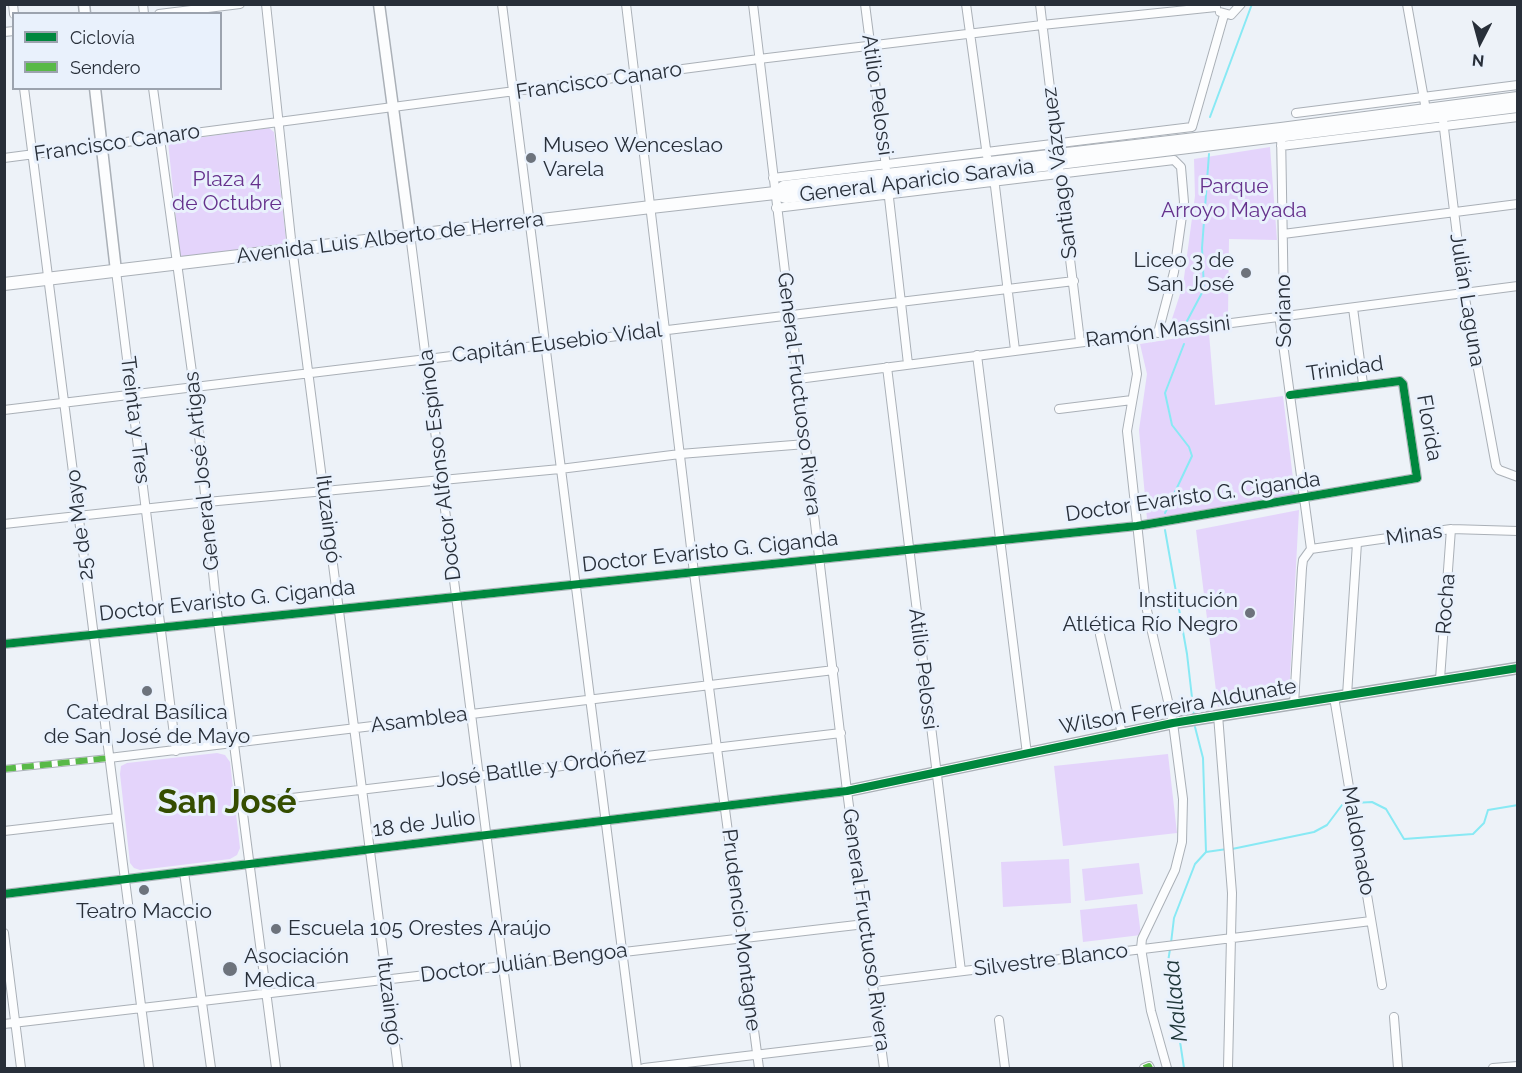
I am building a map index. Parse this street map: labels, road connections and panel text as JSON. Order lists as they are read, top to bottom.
{
  "streets": {
    "main road": ["General Aparicio Saravia", "Avenida Luis Alberto de Herrera"],
    "street": [
      "Francisco Canaro",
      "Atilio Pelossi",
      "Santiago Vázquez",
      "Julián Laguna",
      "Soriano",
      "Ramón Massini",
      "Capitán Eusebio Vidal",
      "Trinidad",
      "General Fructuoso Rivera",
      "Treinta y Tres",
      "Florida",
      "Doctor Alfonso Espínola",
      "General José Artigas",
      "Doctor Evaristo G. Ciganda",
      "Ituzaingó",
      "25 de Mayo",
      "Minas",
      "Rocha",
      "Wilson Ferreira Aldunate",
      "Asamblea",
      "José Batlle y Ordóñez",
      "18 de Julio",
      "Maldonado",
      "Prudencio Montagne",
      "Silvestre Blanco",
      "Doctor Julián Bengoa"
    ]
  },
  "crossings": [
    ["Francisco Canaro", "Atilio Pelossi"],
    ["Francisco Canaro", "Santiago Vázquez"],
    ["Francisco Canaro", "General Fructuoso Rivera"],
    ["Francisco Canaro", "Treinta y Tres"],
    ["Francisco Canaro", "Doctor Alfonso Espínola"],
    ["Francisco Canaro", "General José Artigas"],
    ["Francisco Canaro", "Ituzaingó"],
    ["Francisco Canaro", "25 de Mayo"],
    ["Francisco Canaro", "Prudencio Montagne"],
    ["Atilio Pelossi", "General Aparicio Saravia"],
    ["Atilio Pelossi", "Ramón Massini"],
    ["Atilio Pelossi", "Capitán Eusebio Vidal"],
    ["Atilio Pelossi", "Doctor Evaristo G. Ciganda"],
    ["Atilio Pelossi", "Wilson Ferreira Aldunate"],
    ["Atilio Pelossi", "Silvestre Blanco"],
    ["Santiago Vázquez", "General Aparicio Saravia"],
    ["Santiago Vázquez", "Ramón Massini"],
    ["Santiago Vázquez", "Capitán Eusebio Vidal"],
    ["General Aparicio Saravia", "Avenida Luis Alberto de Herrera"],
    ["General Aparicio Saravia", "Julián Laguna"],
    ["General Aparicio Saravia", "Soriano"],
    ["General Aparicio Saravia", "Ramón Massini"],
    ["General Aparicio Saravia", "General Fructuoso Rivera"],
    ["Avenida Luis Alberto de Herrera", "General Fructuoso Rivera"],
    ["Avenida Luis Alberto de Herrera", "Treinta y Tres"],
    ["Avenida Luis Alberto de Herrera", "Doctor Alfonso Espínola"],
    ["Avenida Luis Alberto de Herrera", "General José Artigas"],
    ["Avenida Luis Alberto de Herrera", "Ituzaingó"],
    ["Avenida Luis Alberto de Herrera", "25 de Mayo"],
    ["Avenida Luis Alberto de Herrera", "Prudencio Montagne"],
    ["Julián Laguna", "Ramón Massini"],
    ["Soriano", "Ramón Massini"],
    ["Soriano", "Trinidad"],
    ["Soriano", "Doctor Evaristo G. Ciganda"],
    ["Soriano", "Minas"],
    ["Soriano", "Wilson Ferreira Aldunate"],
    ["Ramón Massini", "General Fructuoso Rivera"],
    ["Capitán Eusebio Vidal", "General Fructuoso Rivera"],
    ["Capitán Eusebio Vidal", "Treinta y Tres"],
    ["Capitán Eusebio Vidal", "Doctor Alfonso Espínola"],
    ["Capitán Eusebio Vidal", "General José Artigas"],
    ["Capitán Eusebio Vidal", "Ituzaingó"],
    ["Capitán Eusebio Vidal", "25 de Mayo"],
    ["Capitán Eusebio Vidal", "Prudencio Montagne"],
    ["Trinidad", "Florida"],
    ["General Fructuoso Rivera", "Doctor Evaristo G. Ciganda"],
    ["General Fructuoso Rivera", "Wilson Ferreira Aldunate"],
    ["General Fructuoso Rivera", "Asamblea"],
    ["General Fructuoso Rivera", "José Batlle y Ordóñez"],
    ["General Fructuoso Rivera", "18 de Julio"],
    ["General Fructuoso Rivera", "Silvestre Blanco"],
    ["General Fructuoso Rivera", "Doctor Julián Bengoa"],
    ["Treinta y Tres", "Doctor Evaristo G. Ciganda"],
    ["Treinta y Tres", "Asamblea"],
    ["Florida", "Doctor Evaristo G. Ciganda"],
    ["Doctor Alfonso Espínola", "Doctor Evaristo G. Ciganda"],
    ["Doctor Alfonso Espínola", "Asamblea"],
    ["Doctor Alfonso Espínola", "José Batlle y Ordóñez"],
    ["Doctor Alfonso Espínola", "18 de Julio"],
    ["Doctor Alfonso Espínola", "Doctor Julián Bengoa"],
    ["General José Artigas", "Doctor Evaristo G. Ciganda"],
    ["General José Artigas", "Asamblea"],
    ["General José Artigas", "José Batlle y Ordóñez"],
    ["General José Artigas", "18 de Julio"],
    ["General José Artigas", "Doctor Julián Bengoa"],
    ["Doctor Evaristo G. Ciganda", "Ituzaingó"],
    ["Doctor Evaristo G. Ciganda", "25 de Mayo"],
    ["Doctor Evaristo G. Ciganda", "Prudencio Montagne"],
    ["Ituzaingó", "Asamblea"],
    ["Ituzaingó", "José Batlle y Ordóñez"],
    ["Ituzaingó", "18 de Julio"],
    ["Ituzaingó", "Doctor Julián Bengoa"],
    ["25 de Mayo", "Asamblea"],
    ["25 de Mayo", "18 de Julio"],
    ["25 de Mayo", "Doctor Julián Bengoa"],
    ["Minas", "Rocha"],
    ["Rocha", "Wilson Ferreira Aldunate"],
    ["Wilson Ferreira Aldunate", "18 de Julio"],
    ["Wilson Ferreira Aldunate", "Maldonado"],
    ["Asamblea", "Prudencio Montagne"],
    ["José Batlle y Ordóñez", "Prudencio Montagne"],
    ["18 de Julio", "Prudencio Montagne"],
    ["Maldonado", "Silvestre Blanco"],
    ["Prudencio Montagne", "Doctor Julián Bengoa"]
  ],
  "districts": ["San José"],
  "water": ["Mallada"],
  "parks": ["Plaza 4 de Octubre", "Parque Arroyo Mayada"],
  "places": [
    "Museo Wenceslao Varela",
    "Liceo 3 de San José",
    "Institución Atlética Río Negro",
    "Catedral Basílica de San José de Mayo",
    "Teatro Maccio",
    "Escuela 105 Orestes Araújo",
    "Asociación Medica"
  ],
  "legend": ["Ciclovía", "Sendero"],
  "north": "bottom"
}
